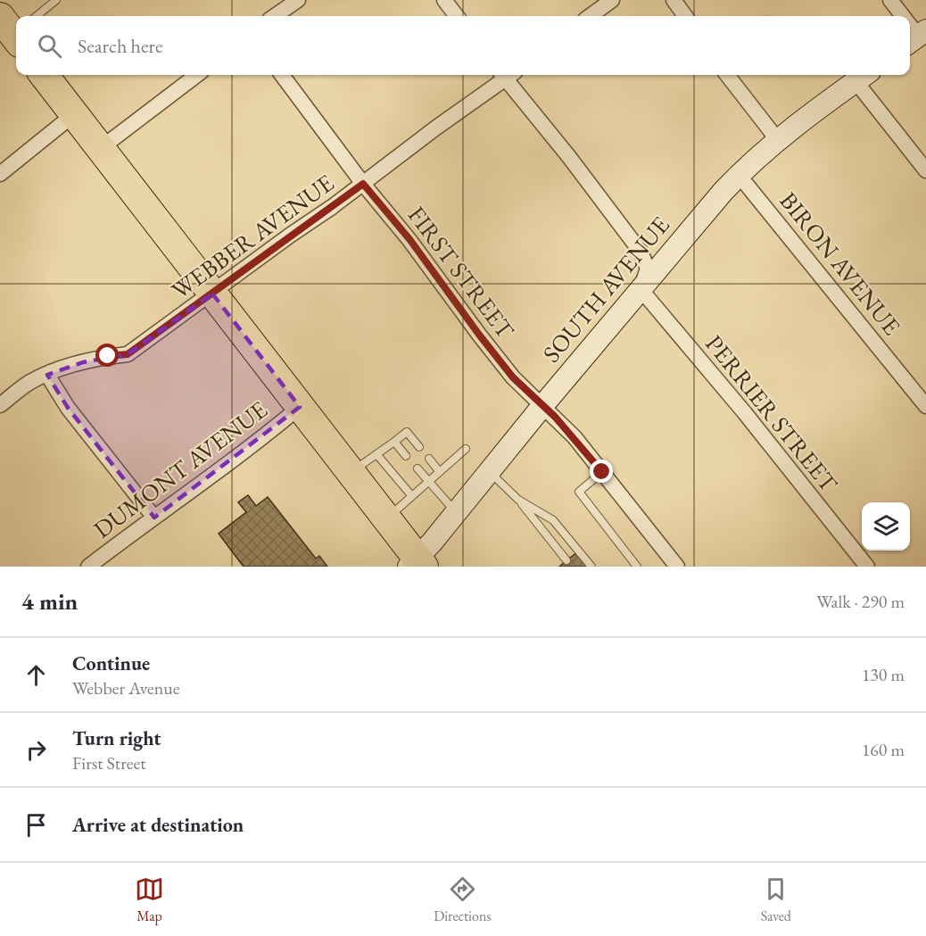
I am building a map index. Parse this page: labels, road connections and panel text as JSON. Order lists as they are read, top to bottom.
{
  "streets": {
    "street": [
      "WEBBER AVENUE",
      "BIRON AVENUE",
      "FIRST STREET",
      "SOUTH AVENUE",
      "PERRIER STREET",
      "DUMONT AVENUE"
    ]
  },
  "crossings": [
    ["WEBBER AVENUE", "FIRST STREET"],
    ["BIRON AVENUE", "SOUTH AVENUE"],
    ["FIRST STREET", "SOUTH AVENUE"],
    ["SOUTH AVENUE", "PERRIER STREET"]
  ],
  "page": {
    "search": "Search here",
    "heading": ["4 min", "Walk · 290 m"],
    "list": [
      ["Continue", "Webber Avenue", "130 m"],
      ["Turn right", "First Street", "160 m"],
      "Arrive at destination"
    ],
    "nav": ["Map", "Directions", "Saved"]
  }
}
